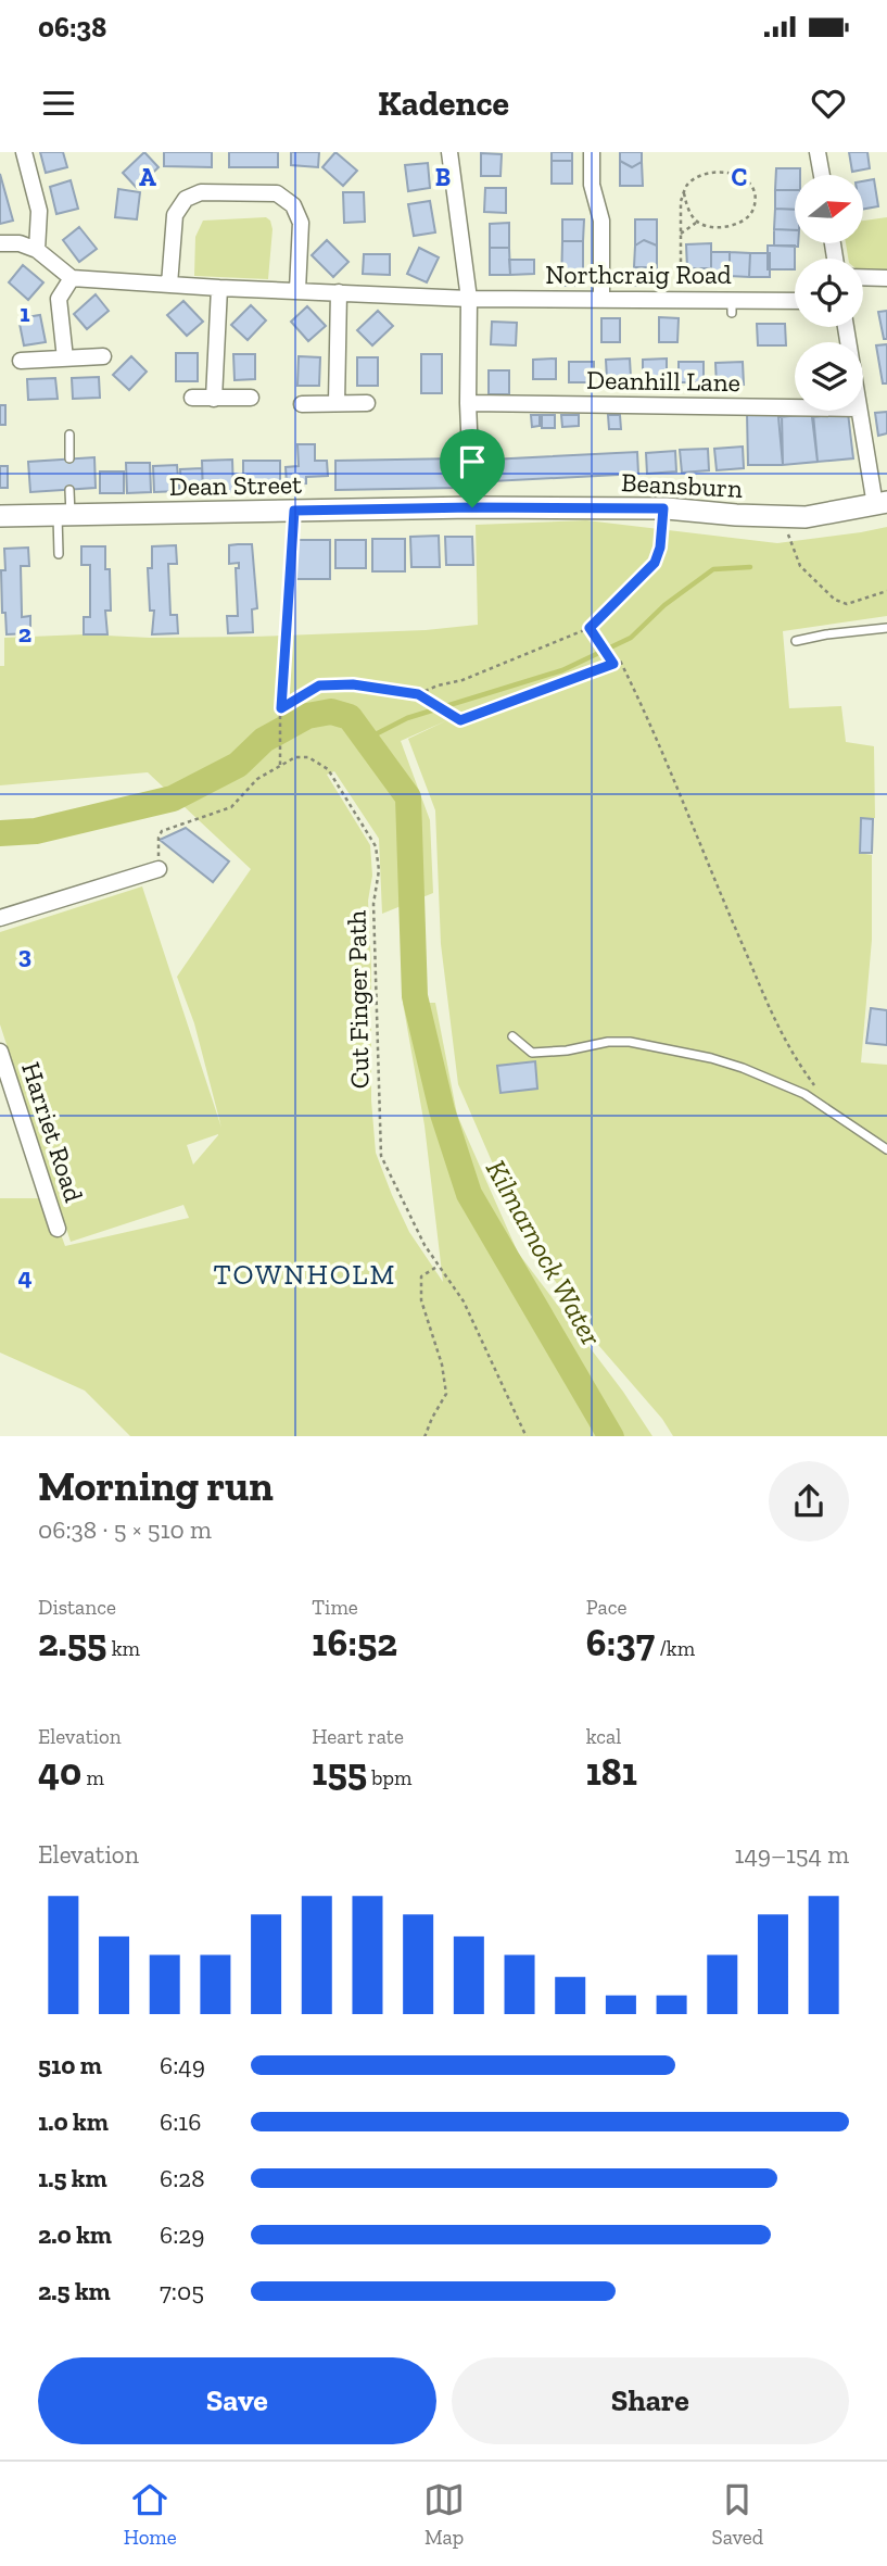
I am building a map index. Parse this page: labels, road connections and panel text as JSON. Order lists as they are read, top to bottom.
{
  "streets": {
    "main road": ["Dean Street", "Beansburn"],
    "street": ["Northcraig Road", "Deanhill Lane", "Harriet Road"],
    "path": ["Cut Finger Path"]
  },
  "crossings": [
    ["Dean Street", "Beansburn"]
  ],
  "districts": ["TOWNHOLM"],
  "water": ["Kilmarnock Water"],
  "north": "right",
  "page": {
    "status": "06:38",
    "header": "Kadence",
    "heading": ["Morning run", "06:38 · 5 × 510 m"],
    "stats": [
      ["Distance", "2.55 km"],
      ["Time", "16:52"],
      ["Pace", "6:37 /km"],
      ["Elevation", "40 m"],
      ["Heart rate", "155 bpm"],
      ["kcal", "181"]
    ],
    "chart": ["Elevation", "149–154 m"],
    "list": [
      {
        "name": "510 m",
        "note": "6:49"
      },
      {
        "name": "1.0 km",
        "note": "6:16"
      },
      {
        "name": "1.5 km",
        "note": "6:28"
      },
      {
        "name": "2.0 km",
        "note": "6:29"
      },
      {
        "name": "2.5 km",
        "note": "7:05"
      }
    ],
    "buttons": ["Save", "Share"],
    "tabs": ["Home", "Map", "Saved"]
  },
  "grid": {
    "columns": ["A", "B", "C"],
    "rows": [
      "1",
      "2",
      "3",
      "4"
    ]
  }
}
